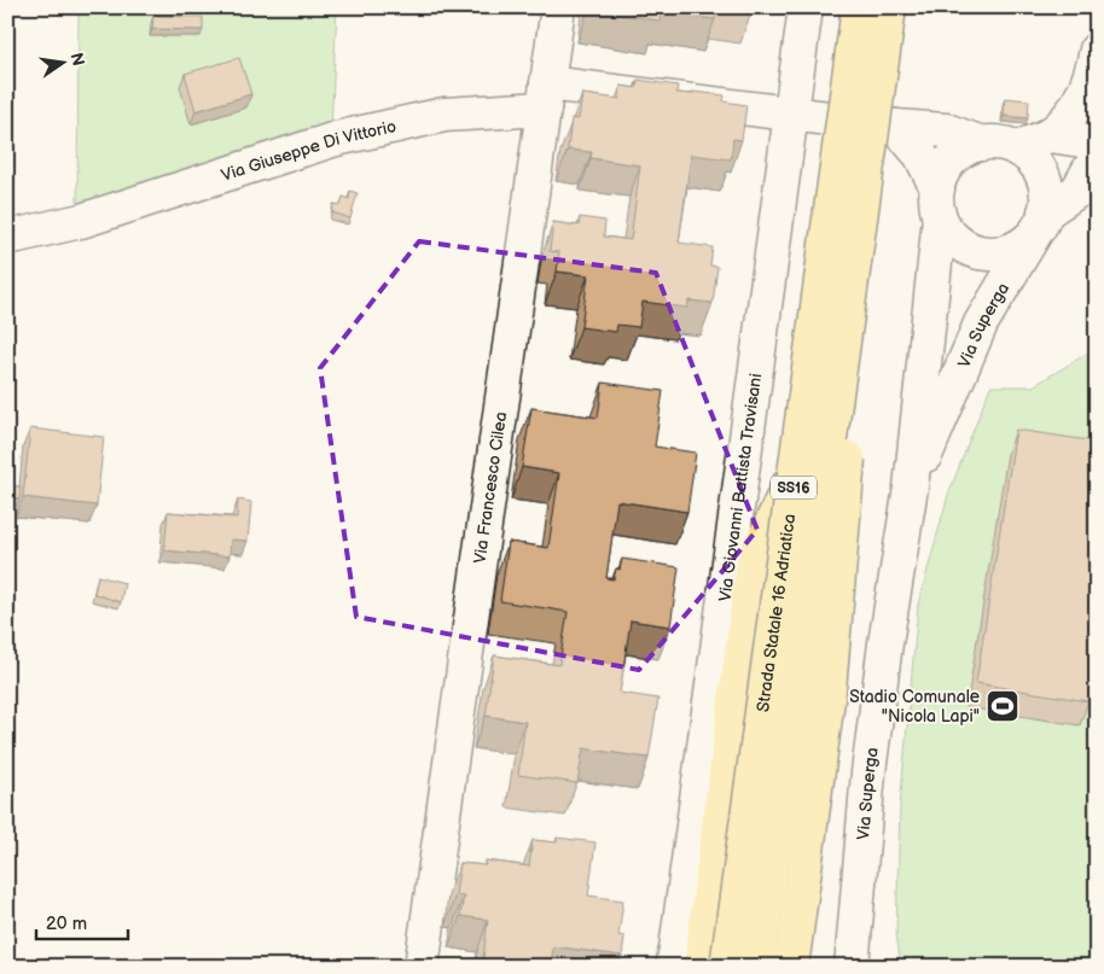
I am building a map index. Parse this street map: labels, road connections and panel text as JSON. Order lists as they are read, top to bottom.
{
  "streets": {
    "highway": ["SS16", "Strada Statale 16 Adriatica"],
    "street": [
      "Via Giuseppe Di Vittorio",
      "Via Superga",
      "Via Francesco Cilea",
      "Via Giovanni Battista Travisani"
    ]
  },
  "crossings": [
    ["Via Giuseppe Di Vittorio", "Via Superga"],
    ["Via Giuseppe Di Vittorio", "Via Francesco Cilea"],
    ["Via Giuseppe Di Vittorio", "Via Giovanni Battista Travisani"],
    ["SS16", "Strada Statale 16 Adriatica"]
  ],
  "places": {
    "sports": ["Stadio Comunale \"Nicola Lapi\""]
  },
  "scale_bar": "20 m",
  "north": "right"
}
